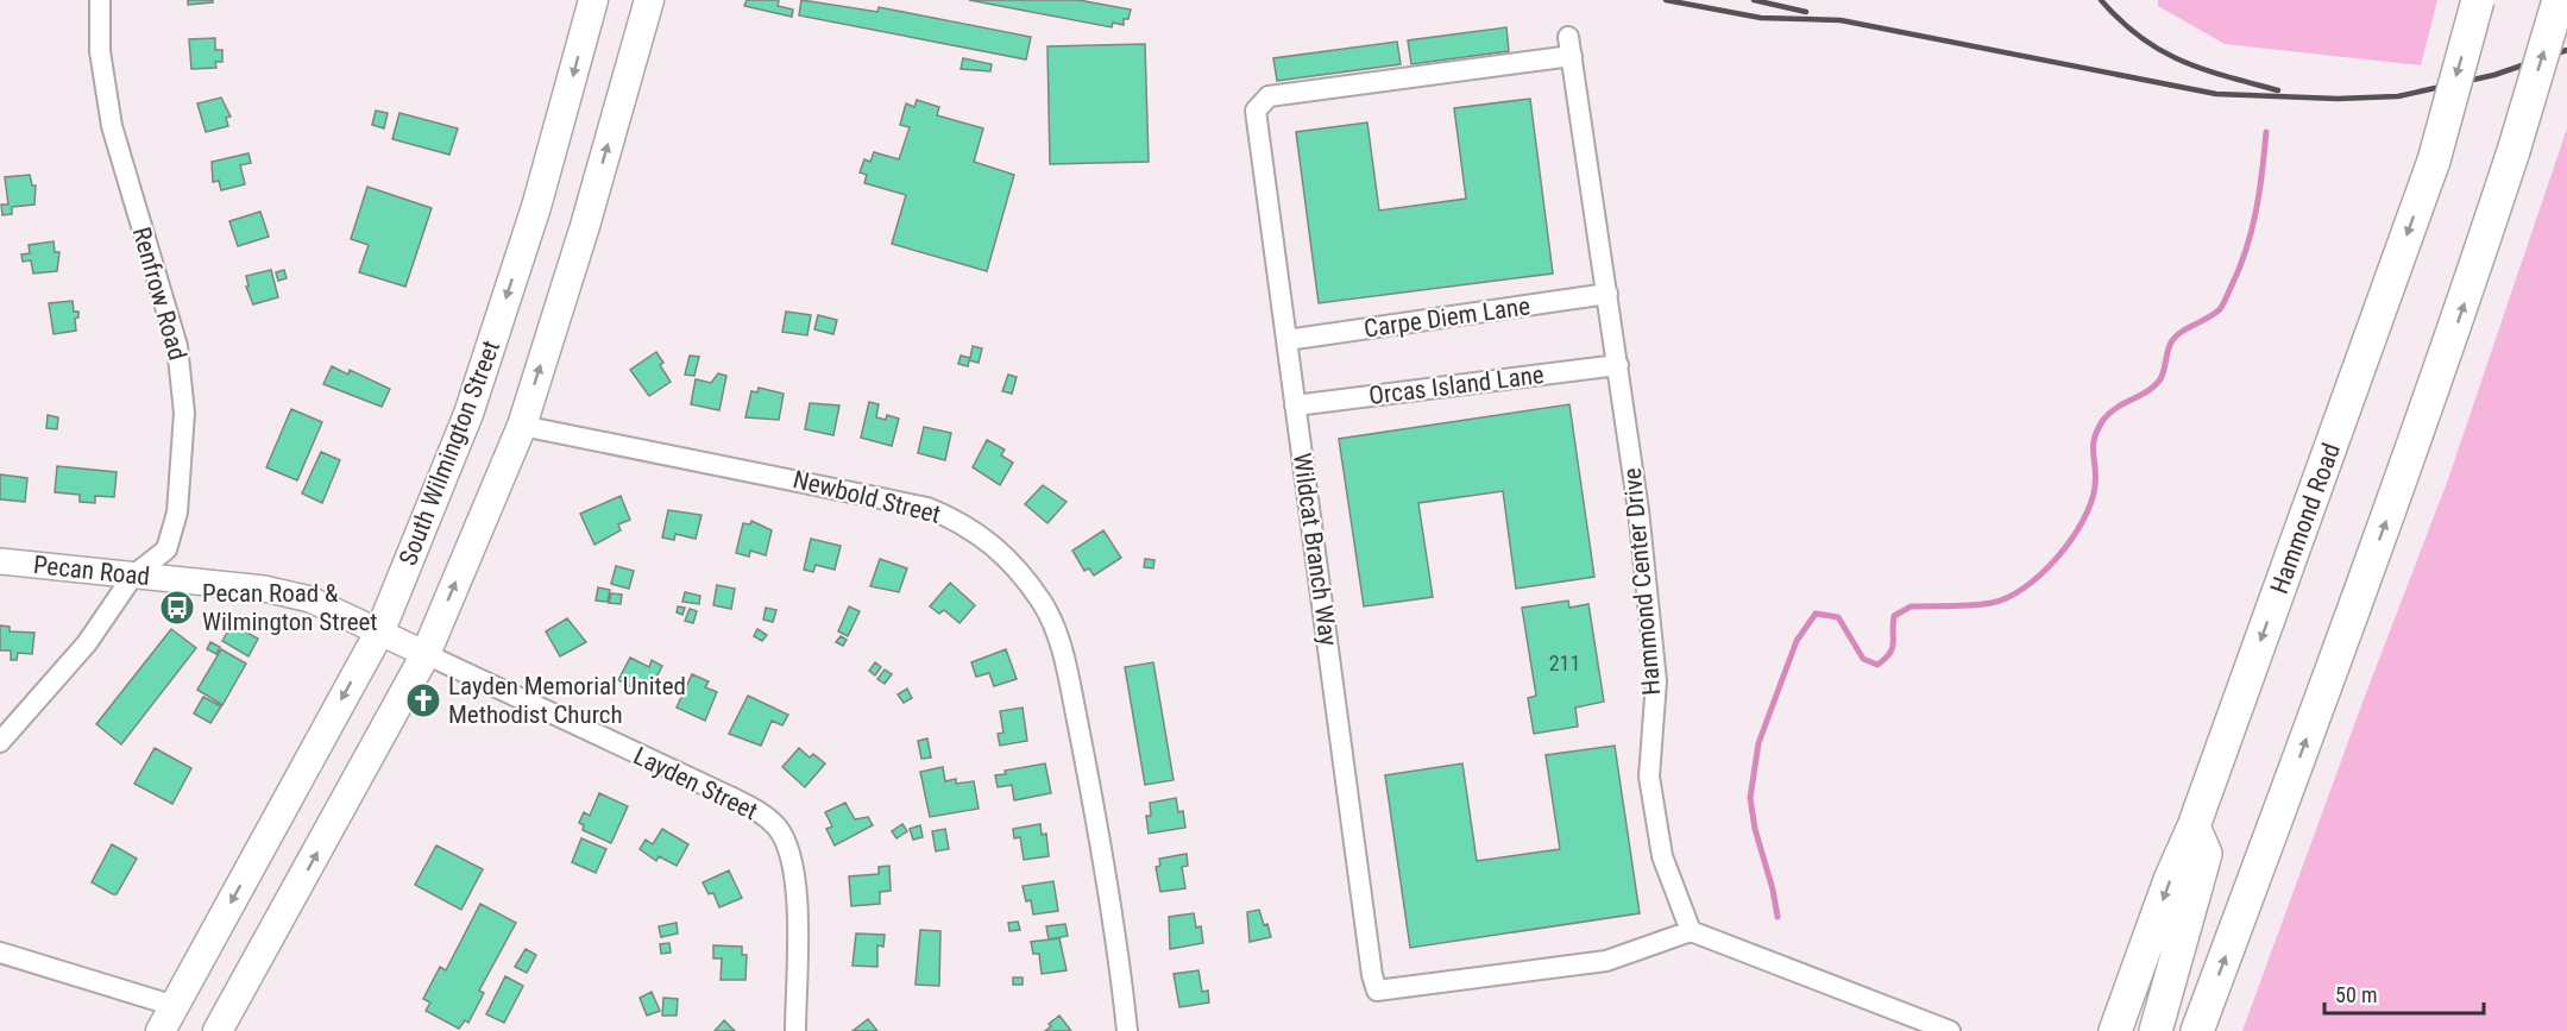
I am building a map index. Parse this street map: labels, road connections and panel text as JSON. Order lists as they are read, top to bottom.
{
  "streets": {
    "main road": ["South Wilmington Street", "Hammond Road"],
    "street": [
      "Renfrow Road",
      "Carpe Diem Lane",
      "Orcas Island Lane",
      "Newbold Street",
      "Wildcat Branch Way",
      "Pecan Road",
      "Hammond Center Drive",
      "Layden Street"
    ]
  },
  "crossings": [
    ["Renfrow Road", "Pecan Road"],
    ["Carpe Diem Lane", "Wildcat Branch Way"],
    ["Carpe Diem Lane", "Hammond Center Drive"],
    ["Orcas Island Lane", "Wildcat Branch Way"],
    ["Orcas Island Lane", "Hammond Center Drive"],
    ["South Wilmington Street", "Newbold Street"],
    ["South Wilmington Street", "Pecan Road"],
    ["South Wilmington Street", "Layden Street"],
    ["Wildcat Branch Way", "Hammond Center Drive"],
    ["Pecan Road", "Layden Street"]
  ],
  "places": {
    "bus stop": ["Pecan Road & Wilmington Street"],
    "church": ["Layden Memorial United Methodist Church"]
  },
  "house_numbers": ["211"],
  "scale_bar": "50 m"
}
